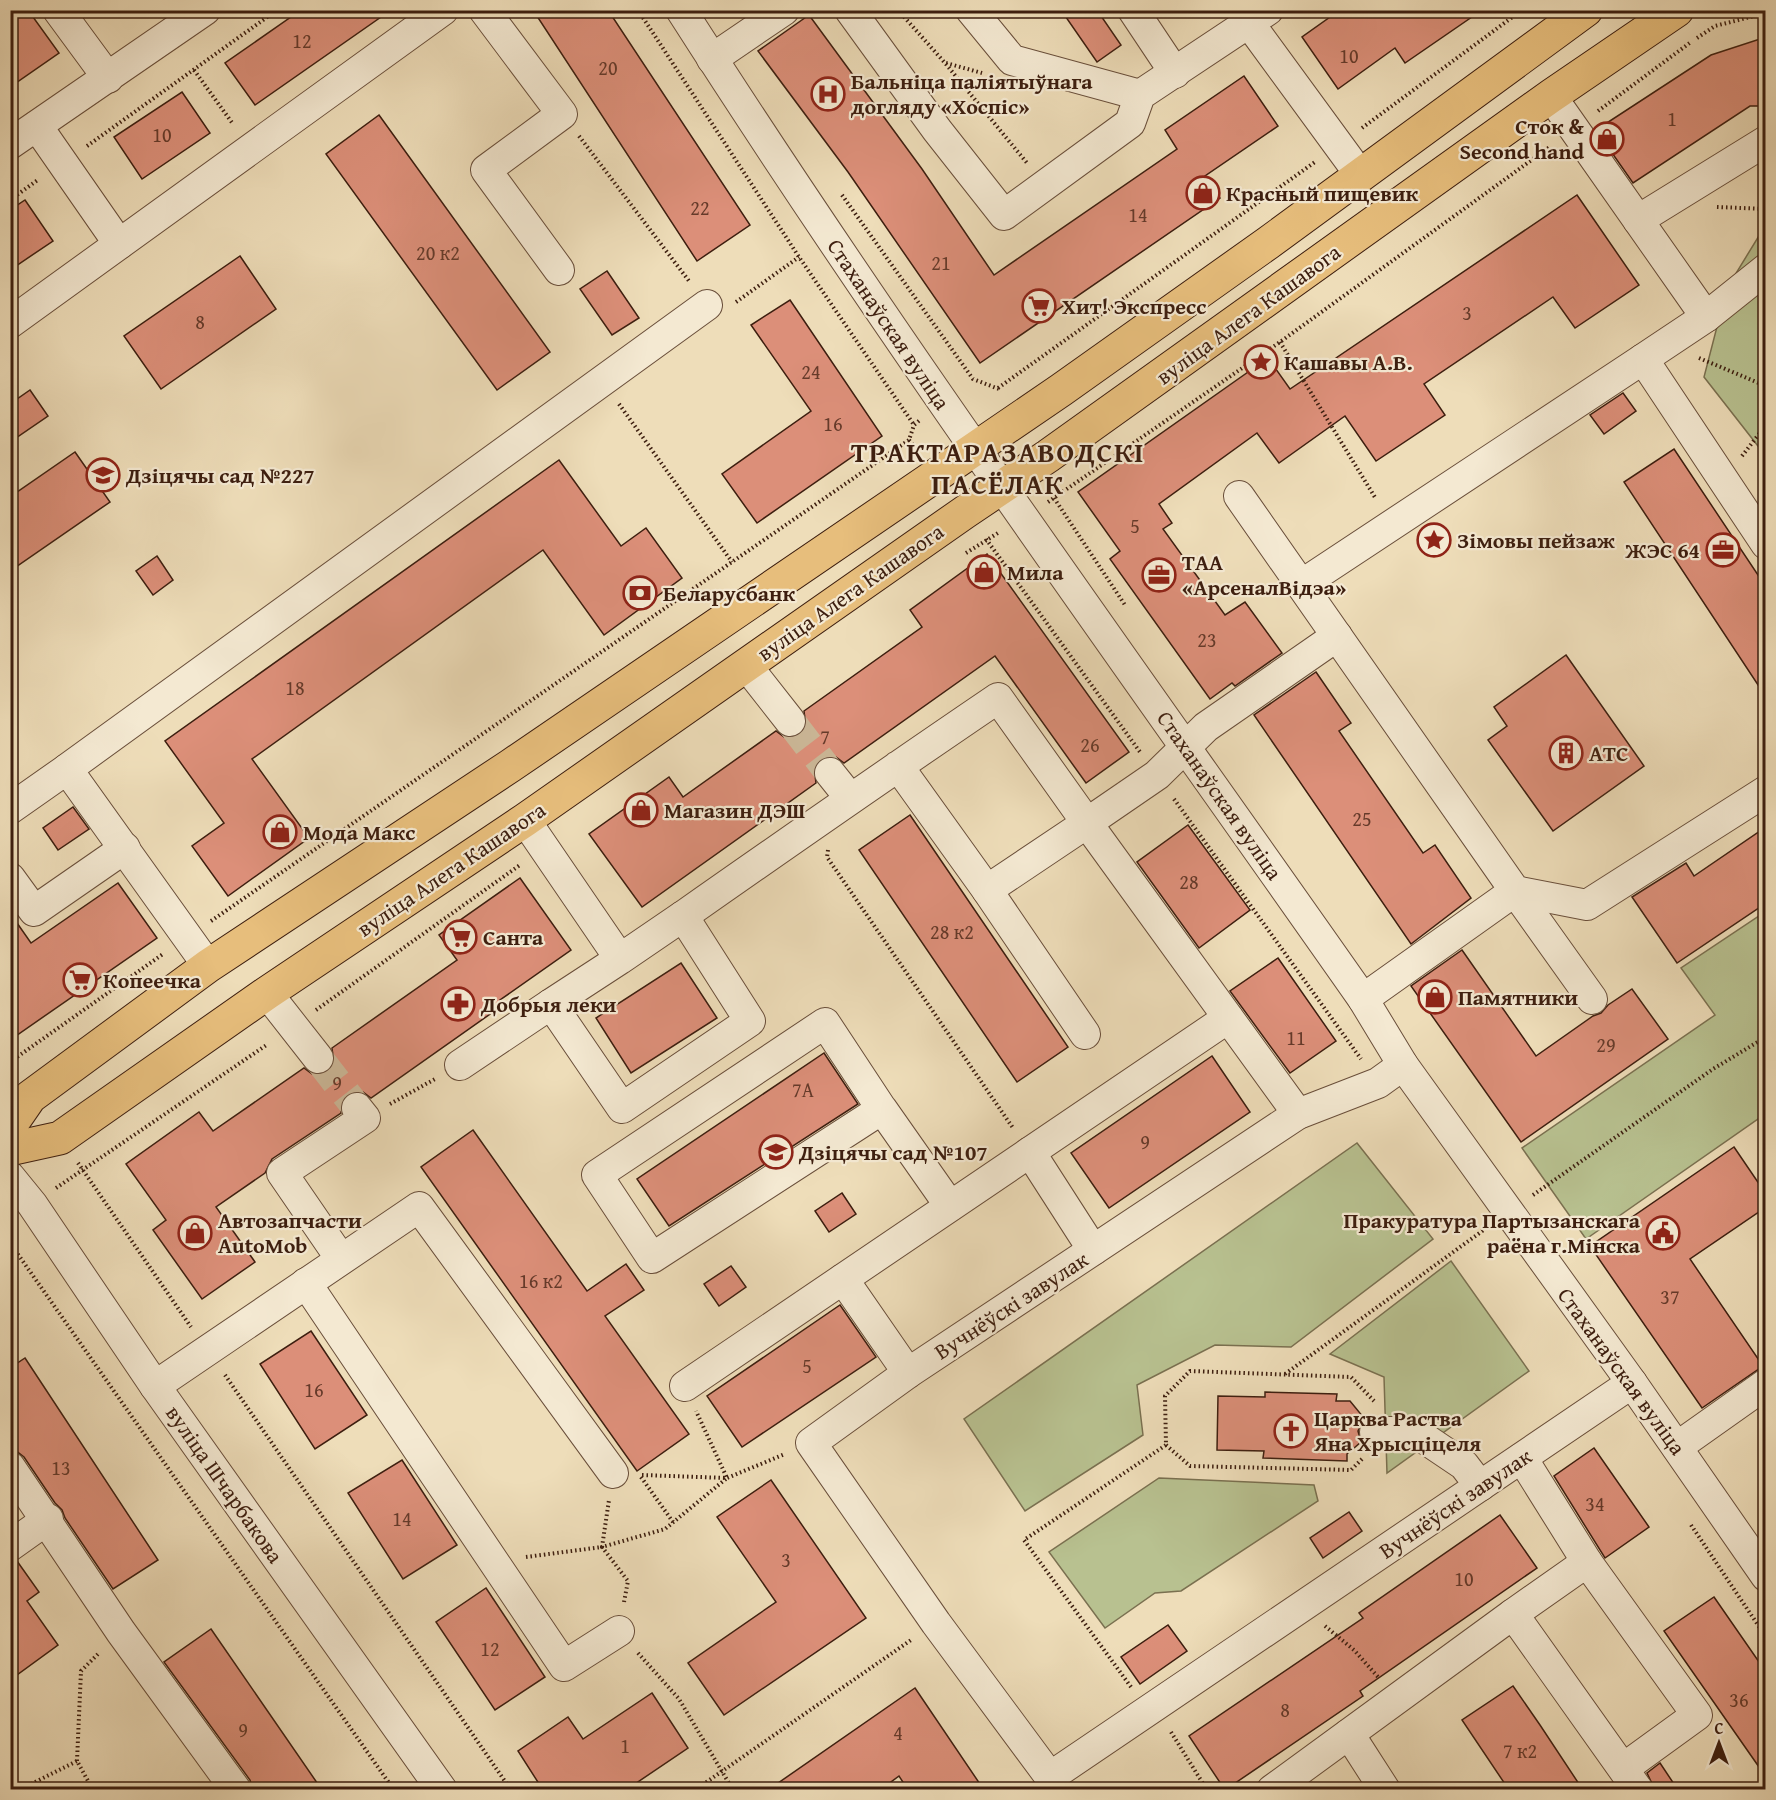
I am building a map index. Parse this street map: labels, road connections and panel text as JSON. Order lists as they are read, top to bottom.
{
  "streets": {
    "main road": ["вуліца Алега Кашавога"],
    "street": ["Стаханаўская вуліца", "Вучнёўскі завулак", "вуліца Шчарбакова"]
  },
  "crossings": [
    ["вуліца Алега Кашавога", "Стаханаўская вуліца"],
    ["Стаханаўская вуліца", "Вучнёўскі завулак"]
  ],
  "districts": ["ТРАКТАРАЗАВОДСКІ ПАСЁЛАК"],
  "places": {
    "hospital": ["Бальніца паліятыўнага догляду «Хоспіс»"],
    "shop": [
      "Сток & Second hand",
      "Красный пищевик",
      "Мила",
      "Магазин ДЭШ",
      "Мода Макс",
      "Памятники",
      "Автозапчасти AutoMob"
    ],
    "supermarket": ["Хит! Экспресс", "Санта", "Копеечка"],
    "place": ["Кашавы А.В.", "Зімовы пейзаж"],
    "school or university": ["Дзіцячы сад №227", "Дзіцячы сад №107"],
    "office": ["ЖЭС 64", "ТАА «АрсеналВідэа»"],
    "bank": ["Беларусбанк"],
    "building": ["АТС"],
    "pharmacy": ["Добрыя леки"],
    "public building": ["Пракуратура Партызанскага раёна г.Мінска"],
    "church": ["Царква Раства Яна Хрысціцеля"]
  },
  "house_numbers": [
    "12",
    "10",
    "20",
    "1",
    "10",
    "22",
    "14",
    "20 к2",
    "21",
    "3",
    "8",
    "24",
    "16",
    "5",
    "23",
    "18",
    "7",
    "26",
    "25",
    "28",
    "28 к2",
    "11",
    "29",
    "9",
    "7А",
    "9",
    "16 к2",
    "37",
    "5",
    "16",
    "13",
    "34",
    "14",
    "3",
    "10",
    "12",
    "36",
    "8",
    "9",
    "4",
    "1",
    "7 к2"
  ],
  "north": "top"
}
